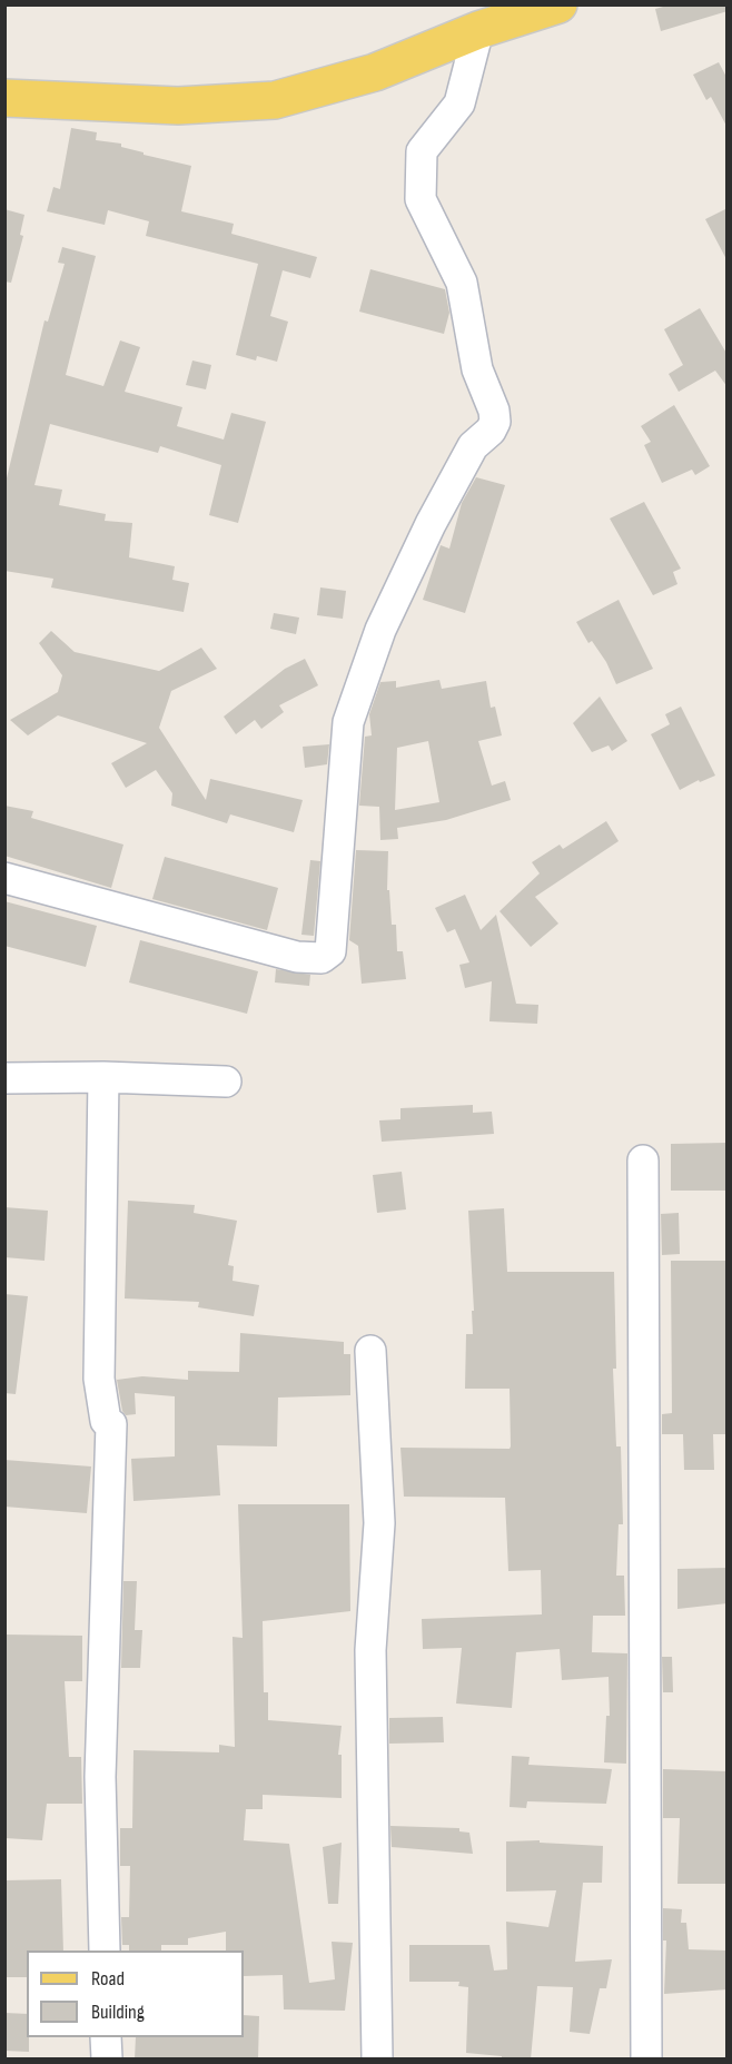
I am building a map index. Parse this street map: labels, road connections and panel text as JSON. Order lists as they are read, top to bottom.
{
  "legend": ["Road", "Building"]
}
